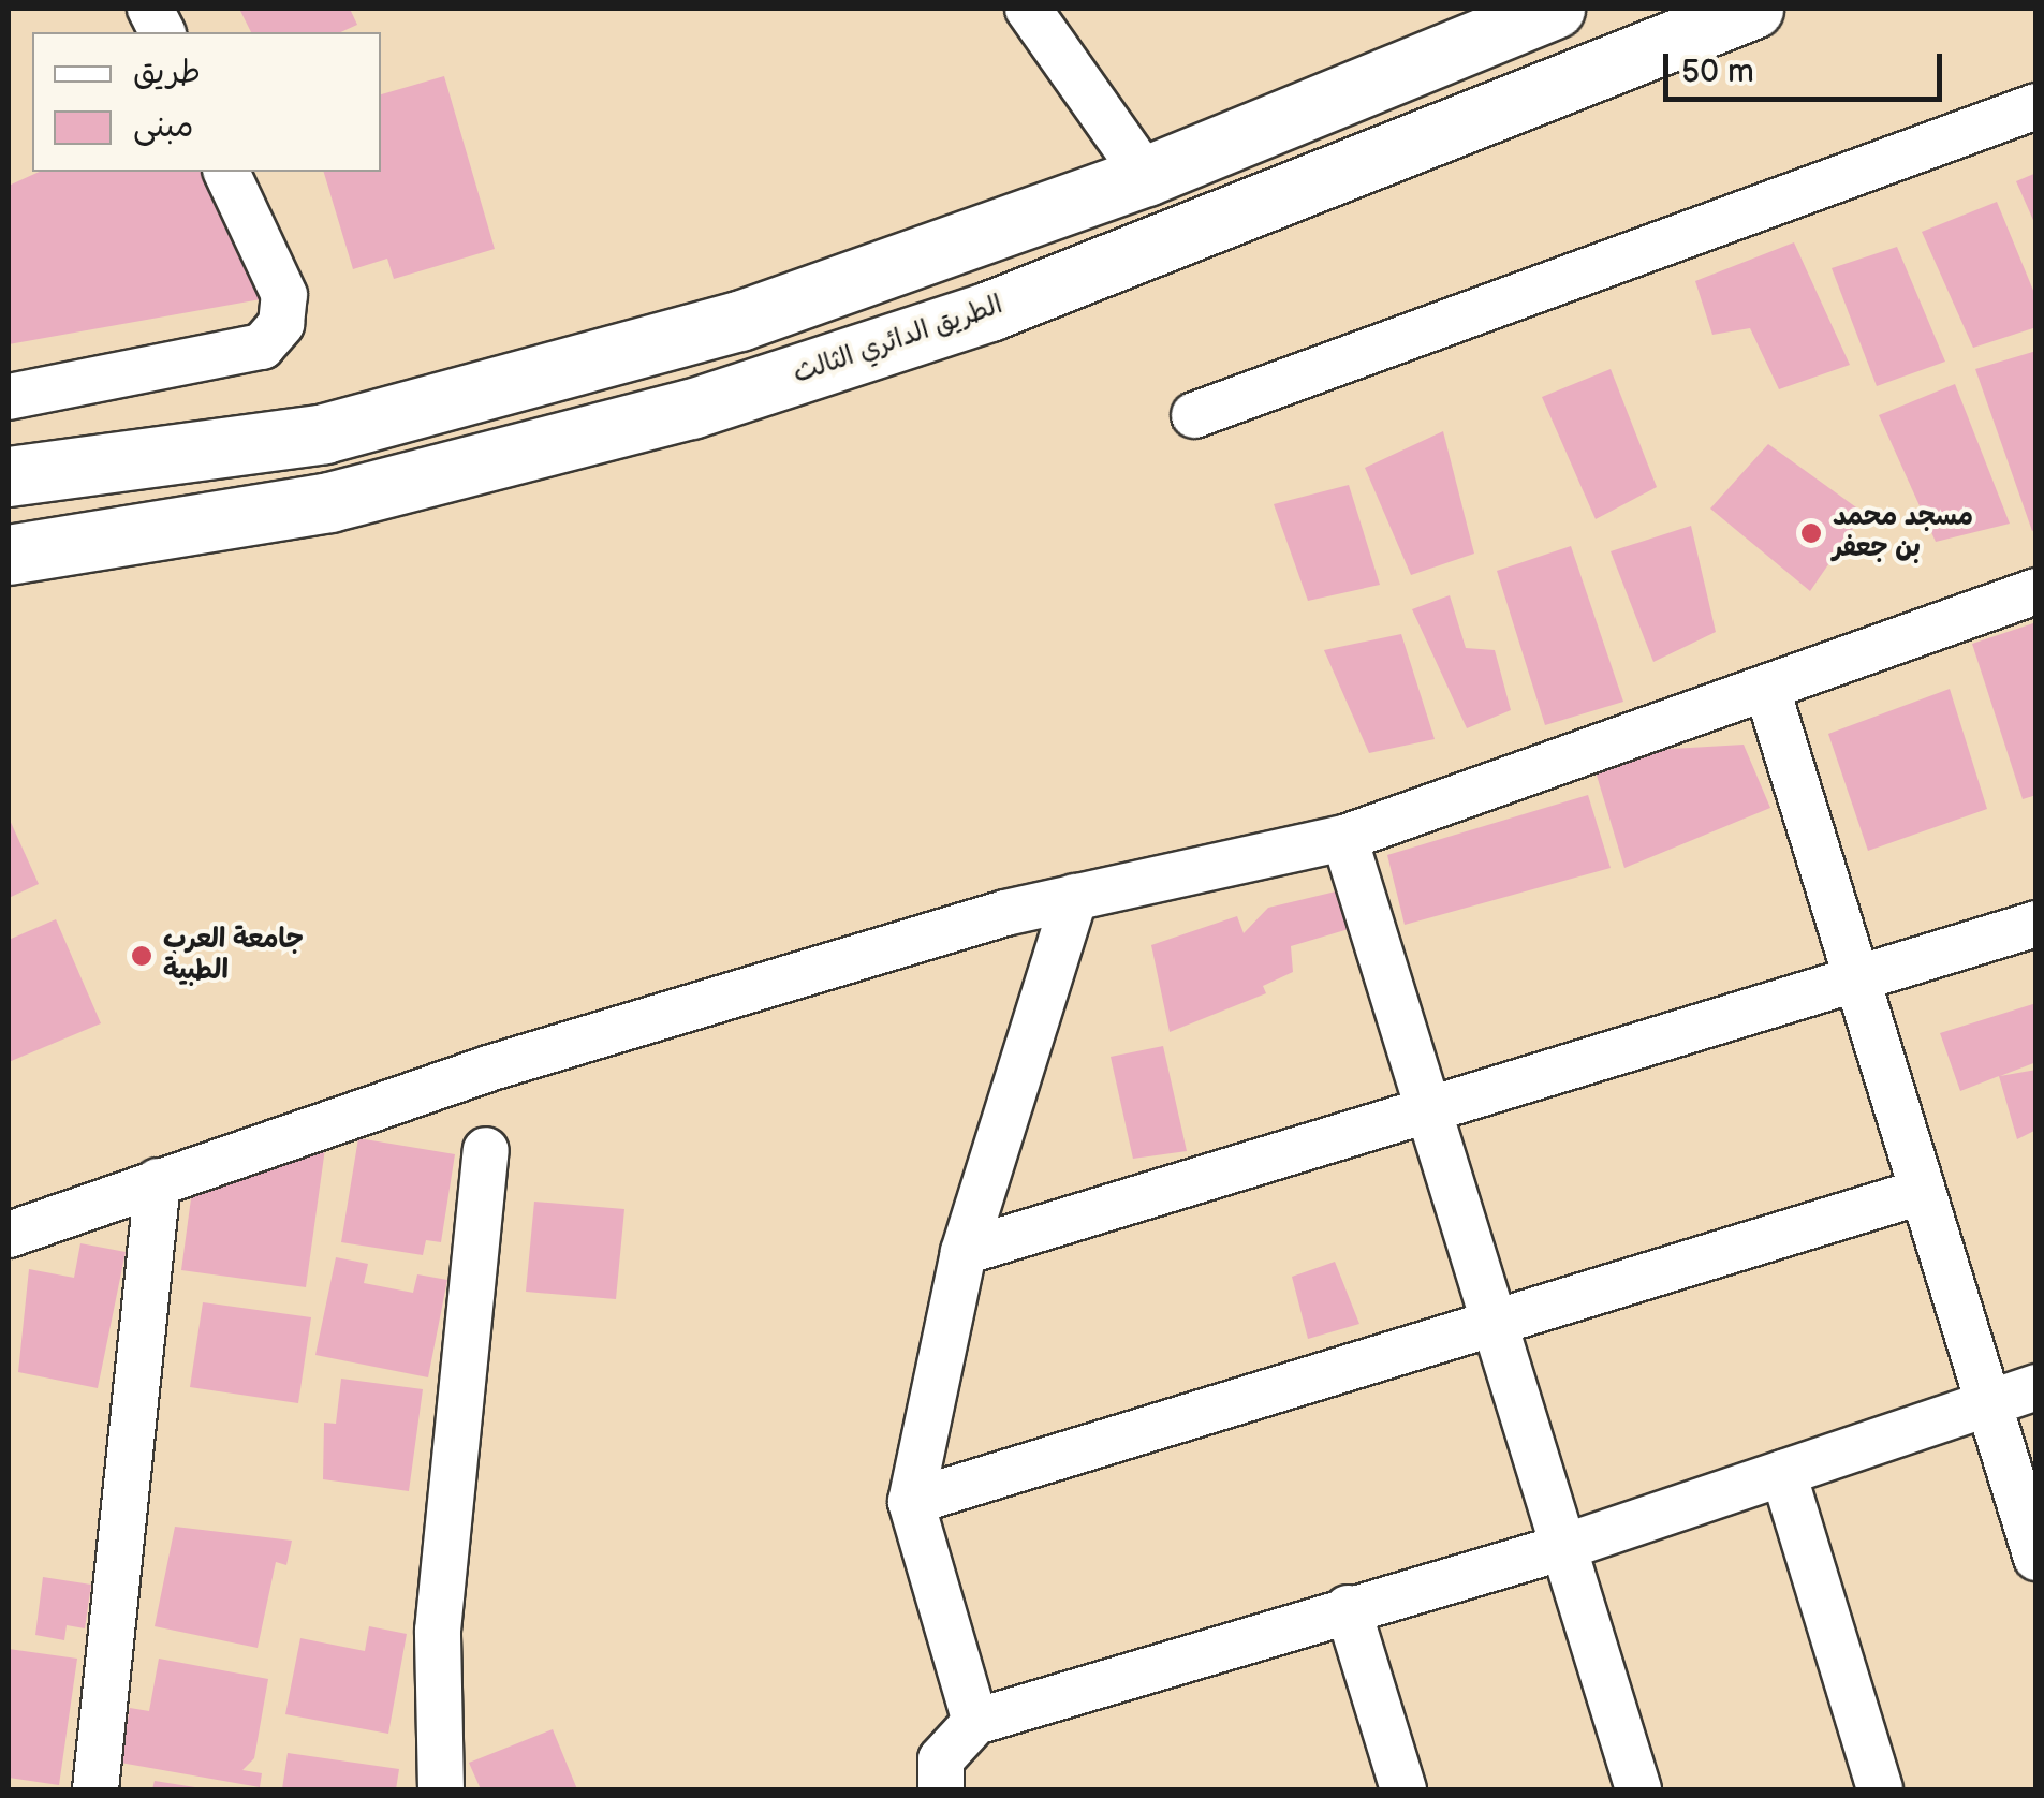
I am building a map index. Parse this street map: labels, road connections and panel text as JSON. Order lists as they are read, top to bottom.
{
  "streets": {
    "highway": ["الطريق الدائري الثالث"]
  },
  "places": ["مسجد محمد بن جعفر", "جامعة العرب الطبية"],
  "legend": ["طريق", "مبنى"],
  "scale_bar": "50 m"
}
